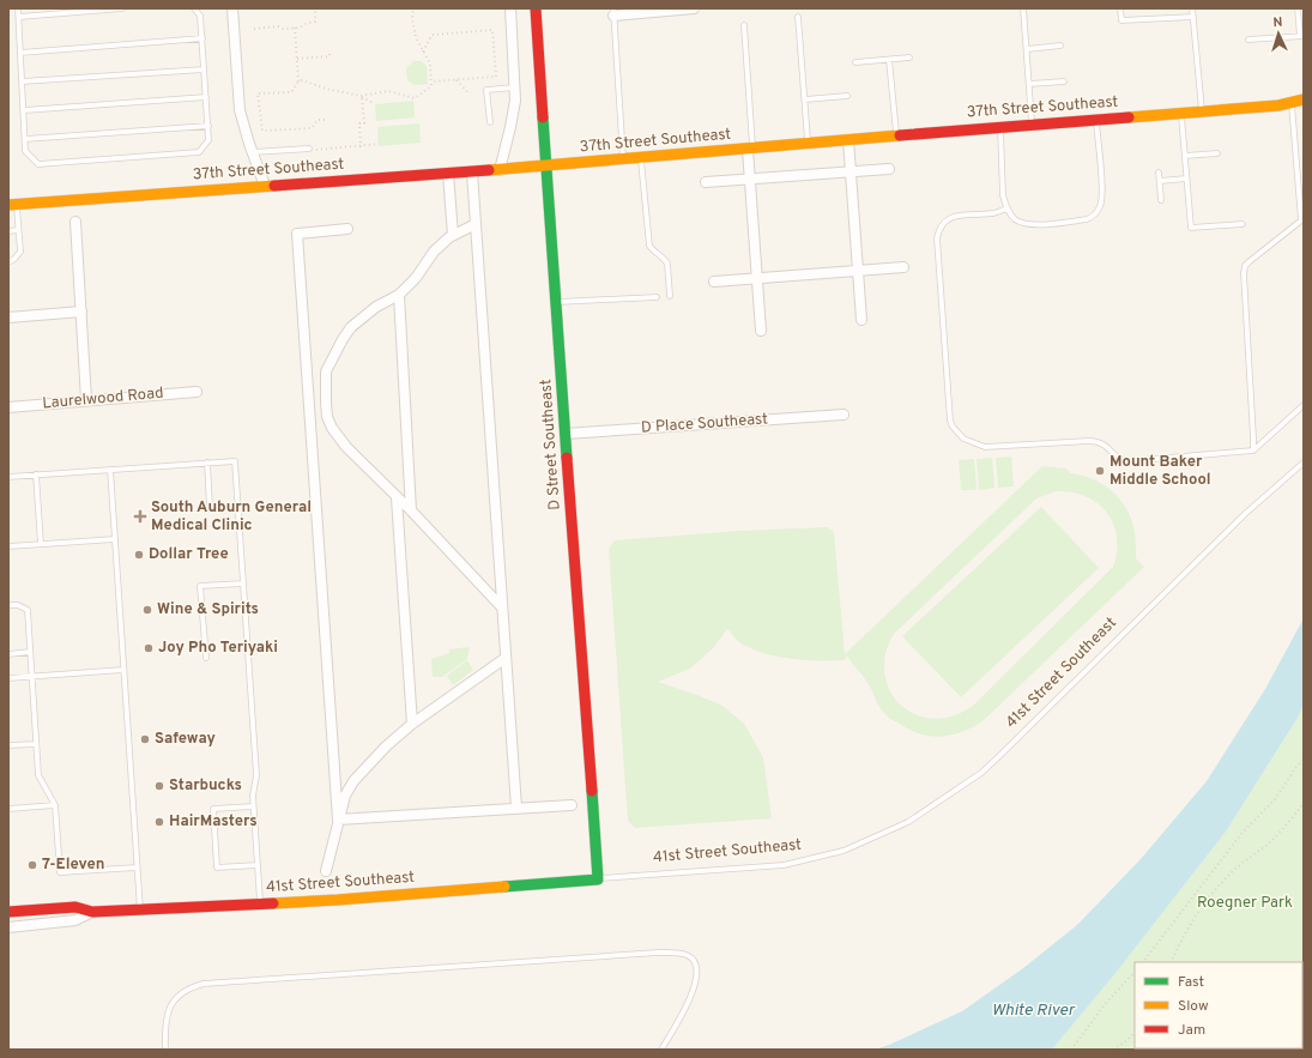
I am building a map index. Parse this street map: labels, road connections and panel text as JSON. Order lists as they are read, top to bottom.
{
  "streets": {
    "street": [
      "37th Street Southeast",
      "Laurelwood Road",
      "D Place Southeast",
      "D Street Southeast",
      "41st Street Southeast"
    ]
  },
  "crossings": [
    ["37th Street Southeast", "D Street Southeast"],
    ["D Place Southeast", "D Street Southeast"],
    ["D Street Southeast", "41st Street Southeast"]
  ],
  "water": ["White River"],
  "parks": ["Roegner Park"],
  "places": {
    "other": [
      "Mount Baker Middle School",
      "Dollar Tree",
      "Wine & Spirits",
      "Joy Pho Teriyaki",
      "Safeway",
      "Starbucks",
      "HairMasters",
      "7-Eleven"
    ],
    "health": ["South Auburn General Medical Clinic"]
  },
  "legend": ["Fast", "Slow", "Jam"],
  "north": "top"
}
